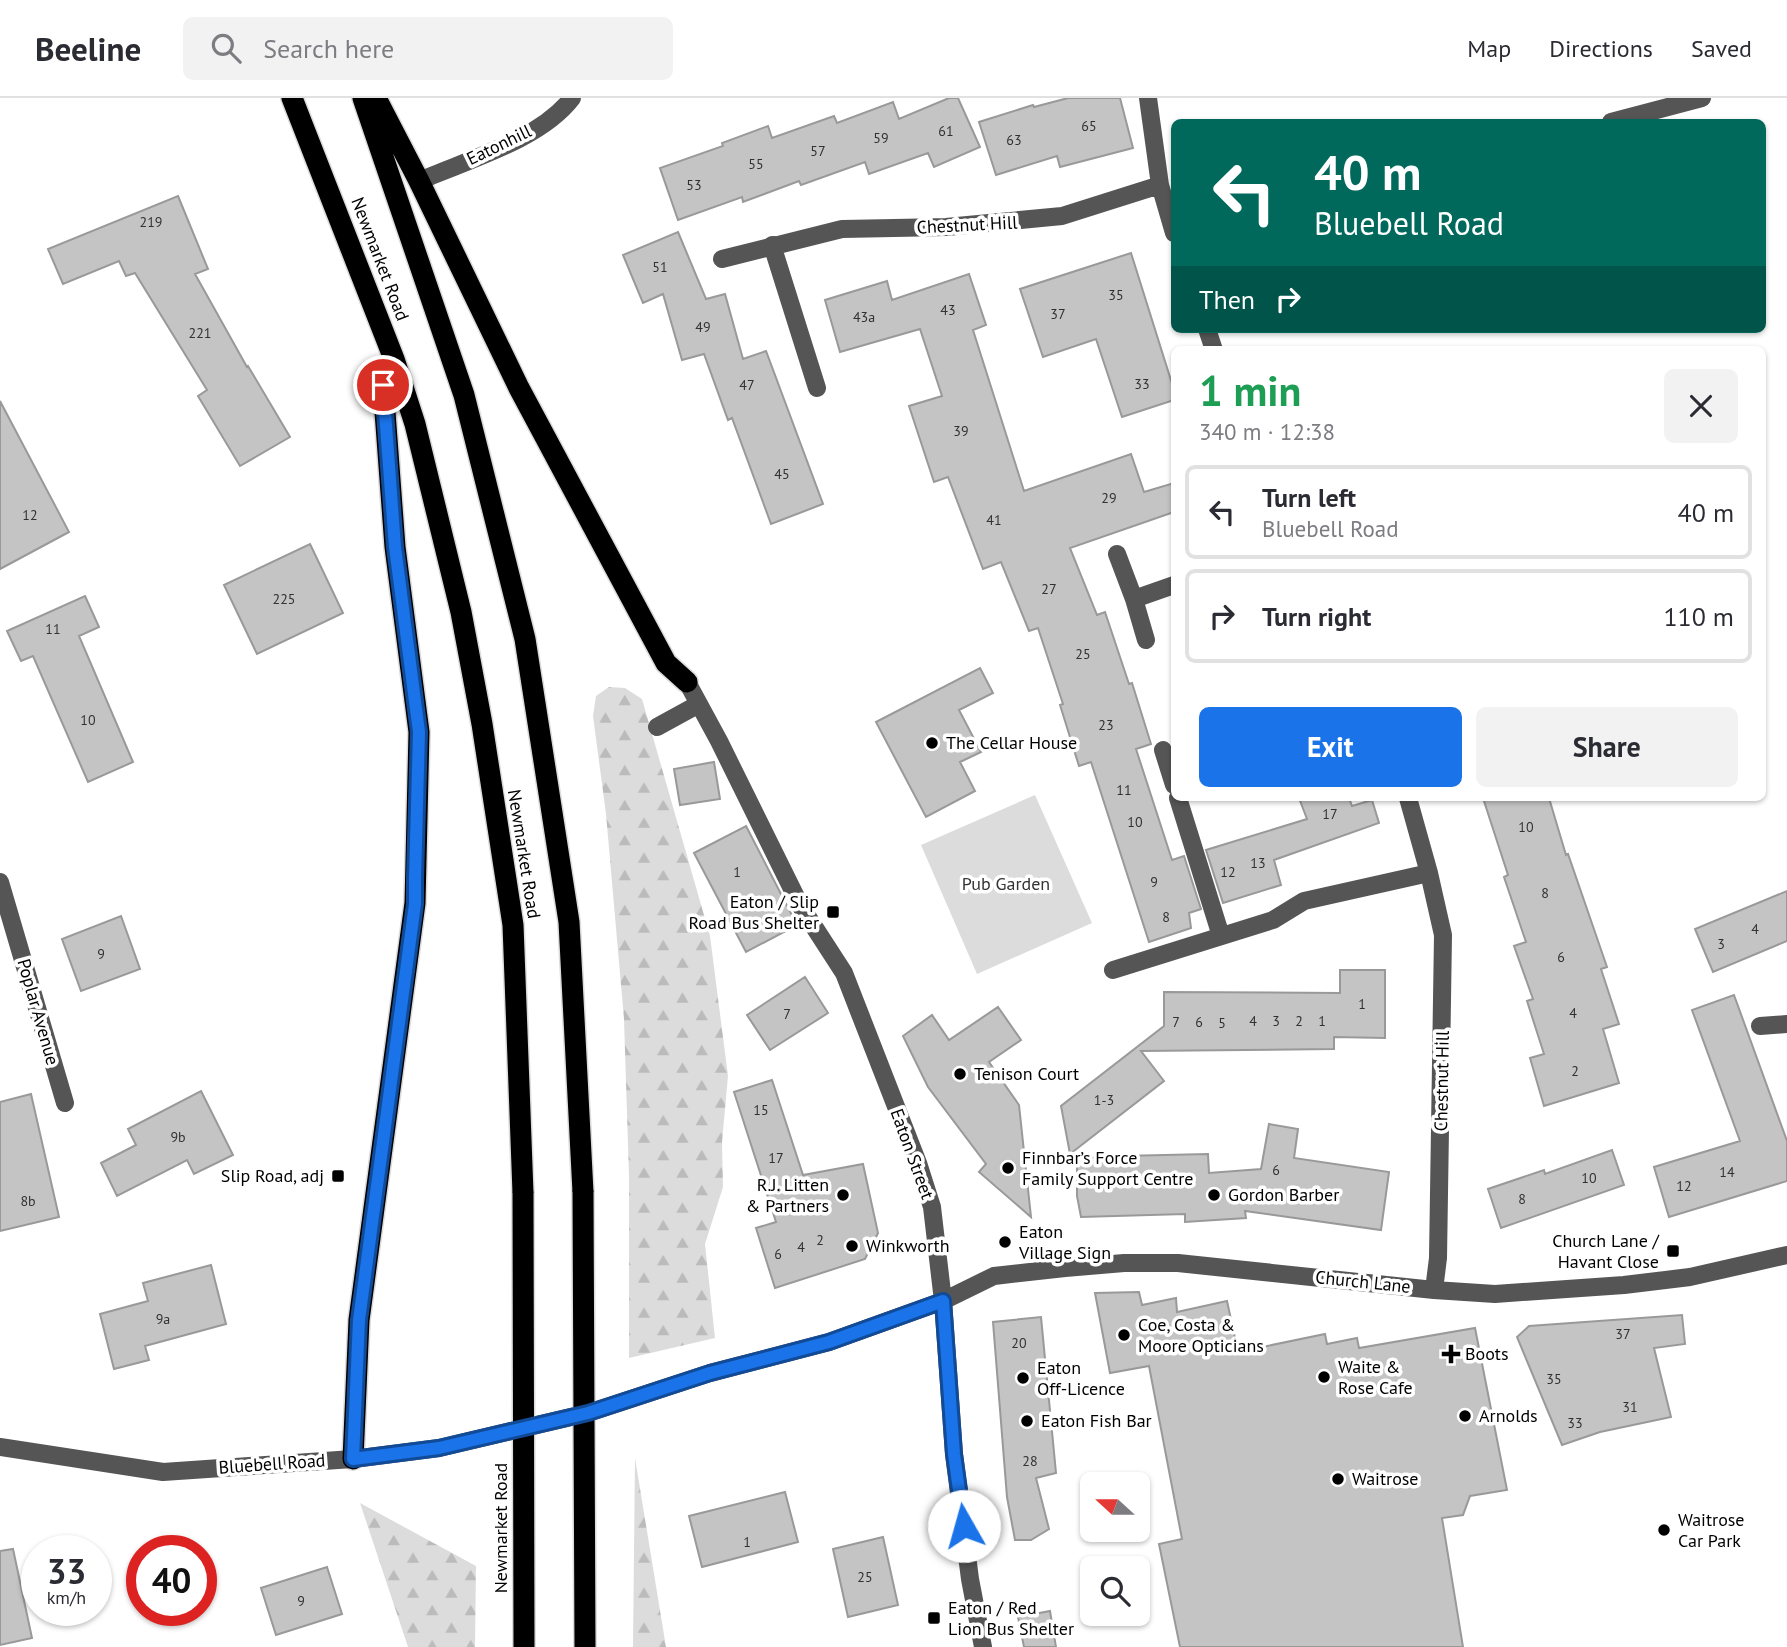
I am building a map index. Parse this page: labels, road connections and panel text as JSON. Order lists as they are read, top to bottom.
{
  "streets": {
    "highway": ["Newmarket Road"],
    "street": [
      "Eatonhill",
      "Chestnut Hill",
      "Poplar Avenue",
      "Eaton Street",
      "Church Lane",
      "Bluebell Road"
    ]
  },
  "crossings": [
    ["Chestnut Hill", "Church Lane"],
    ["Eaton Street", "Church Lane"],
    ["Eaton Street", "Bluebell Road"],
    ["Church Lane", "Bluebell Road"]
  ],
  "parks": ["Pub Garden"],
  "places": {
    "other": [
      "The Cellar House",
      "Tenison Court",
      "Finnbar’s Force Family Support Centre",
      "R.J. Litten & Partners",
      "Gordon Barber",
      "Eaton Village Sign",
      "Winkworth",
      "Coe, Costa & Moore Opticians",
      "Waite & Rose Cafe",
      "Eaton Off-Licence",
      "Arnolds",
      "Eaton Fish Bar",
      "Waitrose",
      "Waitrose Car Park"
    ],
    "transit": [
      "Eaton / Slip Road Bus Shelter",
      "Slip Road, adj",
      "Church Lane / Havant Close",
      "Eaton / Red Lion Bus Shelter"
    ],
    "health": ["Boots"]
  },
  "house_numbers": [
    "65",
    "61",
    "59",
    "63",
    "57",
    "55",
    "53",
    "219",
    "51",
    "35",
    "43",
    "37",
    "43a",
    "49",
    "221",
    "33",
    "47",
    "39",
    "45",
    "29",
    "12",
    "41",
    "27",
    "225",
    "11",
    "25",
    "10",
    "23",
    "11",
    "17",
    "10",
    "10",
    "13",
    "1",
    "12",
    "9",
    "8",
    "8",
    "4",
    "3",
    "9",
    "6",
    "1",
    "4",
    "7",
    "4",
    "3",
    "2",
    "1",
    "7",
    "6",
    "5",
    "2",
    "1-3",
    "15",
    "9b",
    "17",
    "6",
    "14",
    "10",
    "12",
    "8",
    "8b",
    "2",
    "4",
    "6",
    "9a",
    "37",
    "20",
    "35",
    "31",
    "33",
    "28",
    "1",
    "25",
    "9"
  ],
  "north": "left",
  "page": {
    "header": "Beeline",
    "search": "Search here",
    "nav": ["Map", "Directions", "Saved"],
    "turn": ["40 m", "Bluebell Road"],
    "then": "Then",
    "heading": ["1 min", "340 m · 12:38"],
    "list": [
      {
        "name": "Turn left",
        "note": "Bluebell Road",
        "value": "40 m"
      },
      {
        "name": "Turn right",
        "value": "110 m"
      }
    ],
    "buttons": ["Exit", "Share"],
    "speed": "33 km/h",
    "limit": "40"
  }
}
